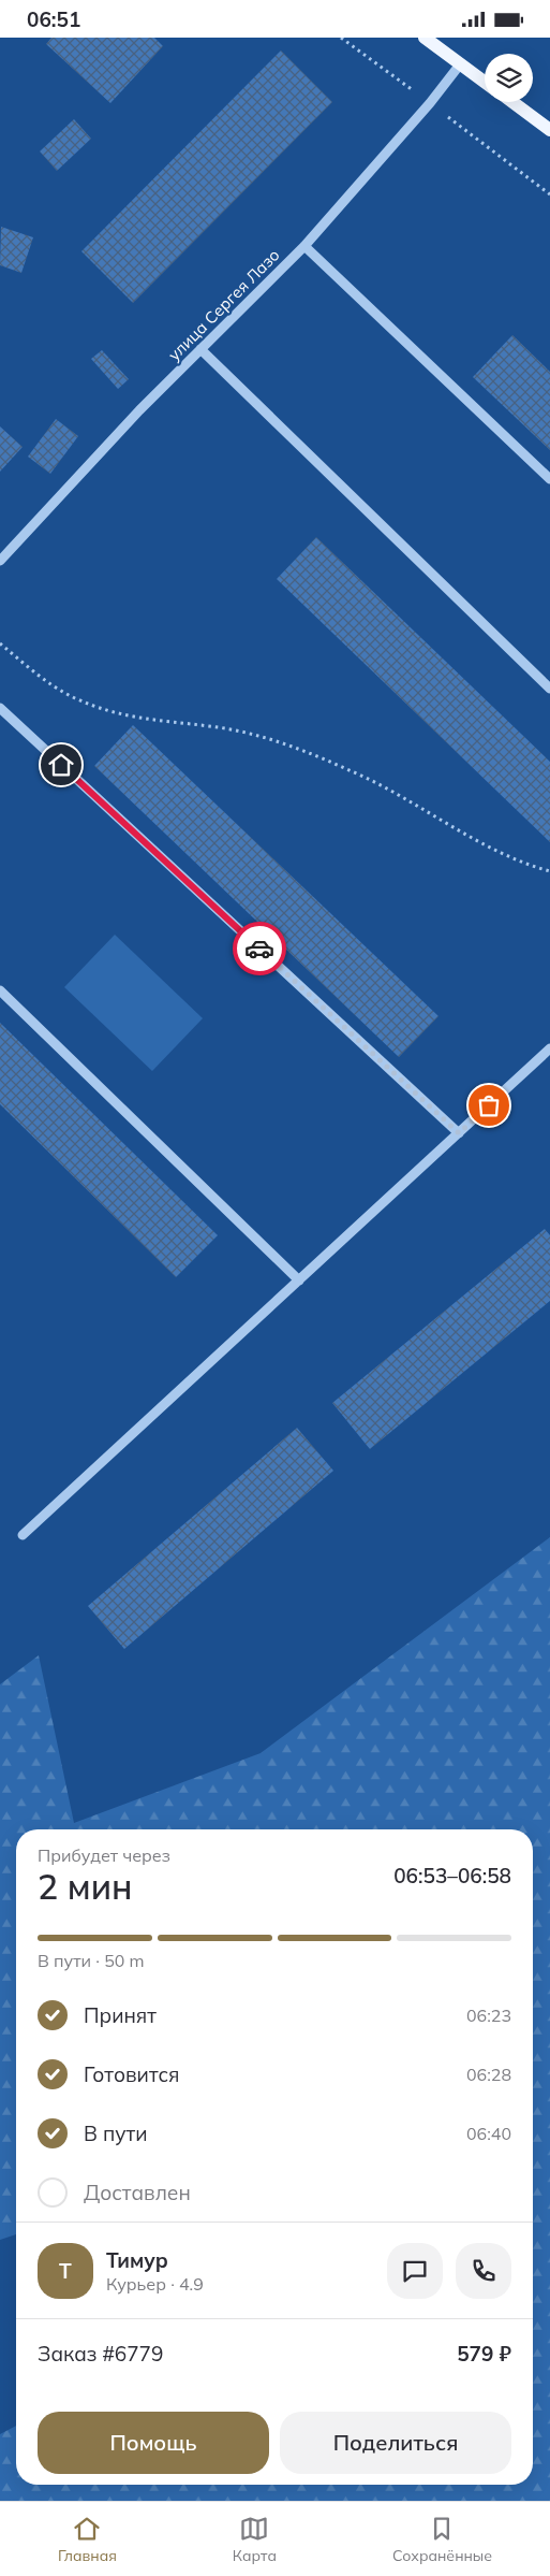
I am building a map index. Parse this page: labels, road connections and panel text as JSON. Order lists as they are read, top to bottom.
{
  "streets": {
    "street": ["улица Сергея Лазо"]
  },
  "page": {
    "status": "06:51",
    "heading": ["2 мин", "Прибудет через", "06:53–06:58"],
    "panel": [
      "Тимур",
      "Курьер · 4.9",
      "Заказ #6779",
      "579 ₽"
    ],
    "bar": "В пути · 50 m",
    "list": [
      ["Принят", "06:23"],
      ["Готовится", "06:28"],
      ["В пути", "06:40"],
      "Доставлен"
    ],
    "round": "Т",
    "buttons": ["Помощь", "Поделиться"],
    "tabs": ["Главная", "Карта", "Сохранённые"]
  }
}
